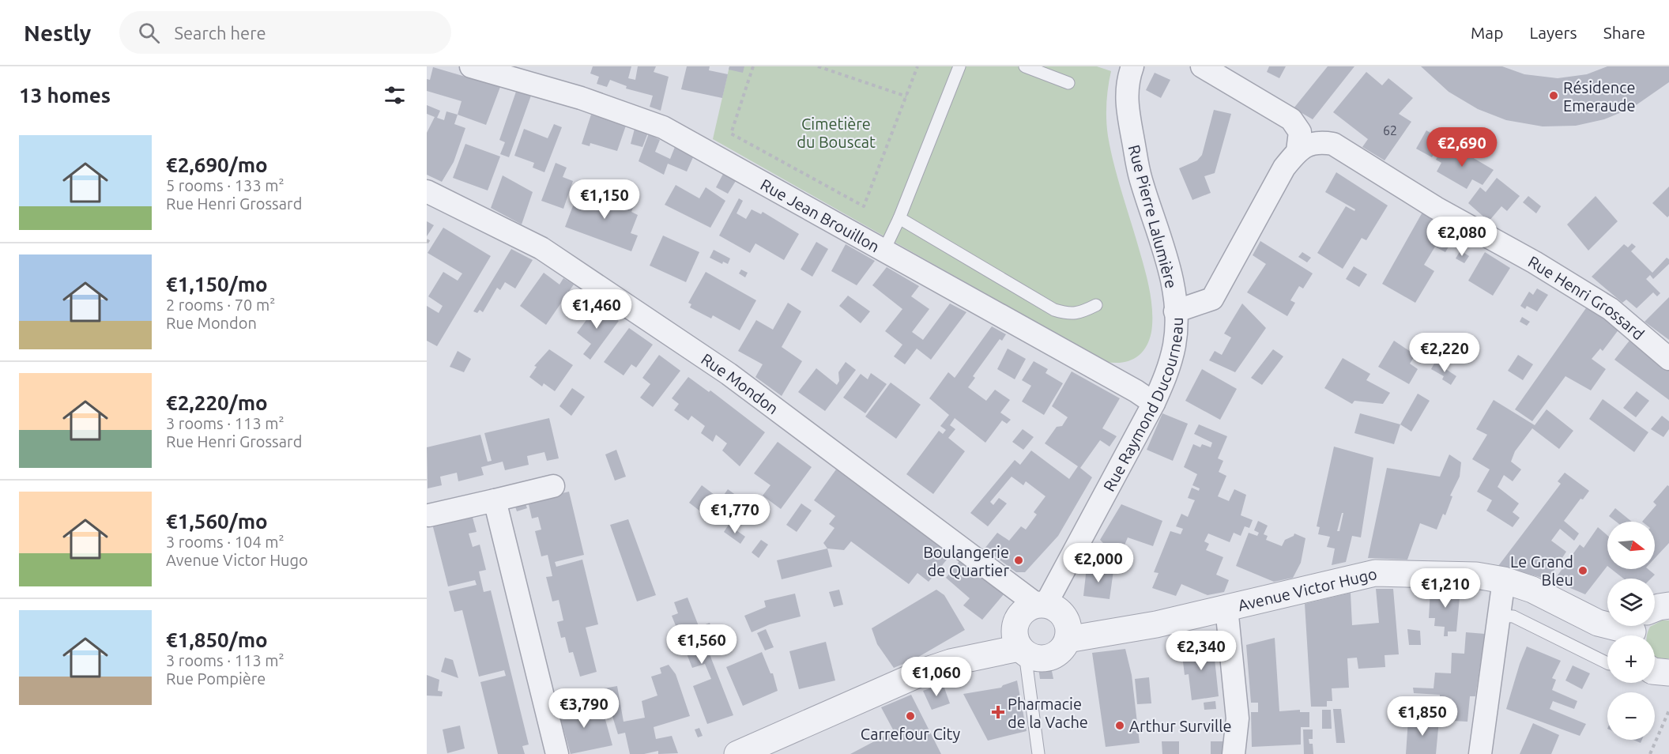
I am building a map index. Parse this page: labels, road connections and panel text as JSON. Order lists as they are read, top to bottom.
{
  "streets": {
    "street": [
      "Rue Jean Brouillon",
      "Rue Pierre Lalumière",
      "Rue Henri Grossard",
      "Rue Mondon",
      "Rue Raymond Ducourneau",
      "Avenue Victor Hugo"
    ]
  },
  "crossings": [
    ["Rue Jean Brouillon", "Rue Raymond Ducourneau"],
    ["Rue Pierre Lalumière", "Rue Raymond Ducourneau"],
    ["Rue Henri Grossard", "Rue Raymond Ducourneau"],
    ["Rue Mondon", "Rue Raymond Ducourneau"],
    ["Rue Mondon", "Avenue Victor Hugo"],
    ["Rue Raymond Ducourneau", "Avenue Victor Hugo"]
  ],
  "parks": ["Cimetière du Bouscat"],
  "places": {
    "other": [
      "Résidence Emeraude",
      "Boulangerie de Quartier",
      "Le Grand Bleu",
      "Carrefour City",
      "Arthur Surville"
    ],
    "health": ["Pharmacie de la Vache"]
  },
  "house_numbers": ["62"],
  "north": "right",
  "page": {
    "header": "Nestly",
    "search": "Search here",
    "nav": ["Map", "Layers", "Share"],
    "heading": "13 homes",
    "list": [
      {
        "name": "€2,690/mo",
        "note": "5 rooms · 133 m² · Rue Henri Grossard"
      },
      {
        "name": "€1,150/mo",
        "note": "2 rooms · 70 m² · Rue Mondon"
      },
      {
        "name": "€2,220/mo",
        "note": "3 rooms · 113 m² · Rue Henri Grossard"
      },
      {
        "name": "€1,560/mo",
        "note": "3 rooms · 104 m² · Avenue Victor Hugo"
      },
      {
        "name": "€1,850/mo",
        "note": "3 rooms · 113 m² · Rue Pompière"
      }
    ],
    "price": [
      "€2,690",
      "€1,150",
      "€2,080",
      "€1,460",
      "€2,220",
      "€1,770",
      "€2,000",
      "€1,210",
      "€1,560",
      "€2,340",
      "€1,060",
      "€3,790",
      "€1,850"
    ],
    "map_buttons": ["+", "−"]
  }
}
